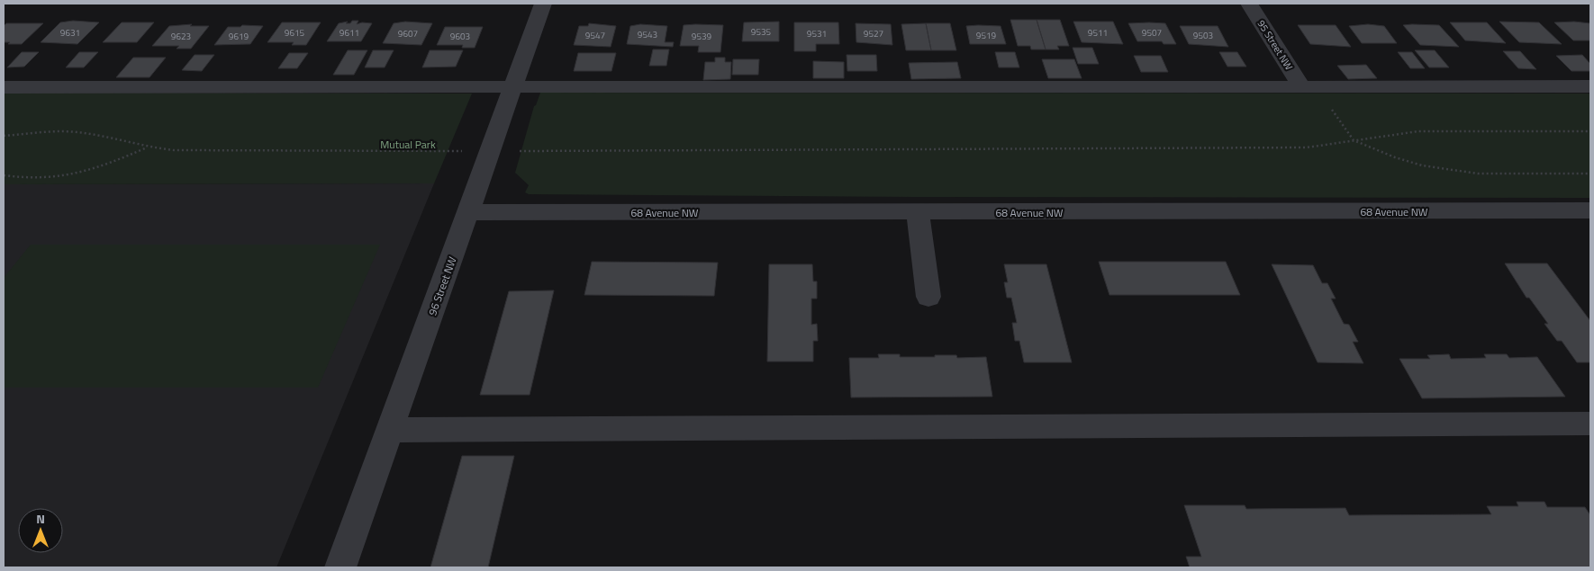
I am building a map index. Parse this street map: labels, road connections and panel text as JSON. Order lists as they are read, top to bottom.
{
  "streets": {
    "street": ["95 Street NW", "68 Avenue NW", "96 Street NW"]
  },
  "crossings": [
    ["68 Avenue NW", "96 Street NW"]
  ],
  "parks": ["Mutual Park"],
  "house_numbers": [
    "9535",
    "9631",
    "9615",
    "9611",
    "9511",
    "9507",
    "9607",
    "9531",
    "9527",
    "9543",
    "9547",
    "9519",
    "9503",
    "9623",
    "9619",
    "9603",
    "9539"
  ],
  "north": "top"
}
